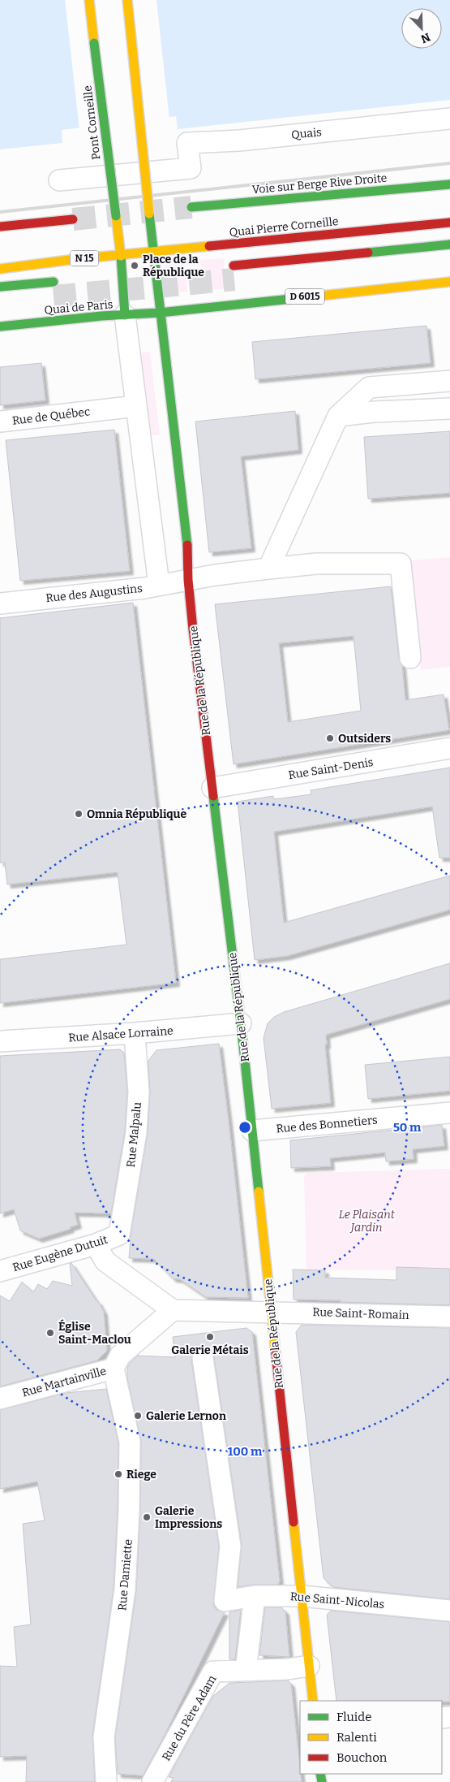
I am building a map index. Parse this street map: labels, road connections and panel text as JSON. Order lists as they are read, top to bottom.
{
  "streets": {
    "main road": [
      "Pont Corneille",
      "Voie sur Berge Rive Droite",
      "Quai Pierre Corneille",
      "N 15",
      "D 6015",
      "Quai de Paris",
      "Rue de la République"
    ],
    "street": [
      "Quais",
      "Rue de Québec",
      "Rue des Augustins",
      "Rue Saint-Denis",
      "Rue Alsace Lorraine",
      "Rue des Bonnetiers",
      "Rue Malpalu",
      "Rue Eugène Dutuit",
      "Rue Saint-Romain",
      "Rue Martainville",
      "Rue Damiette",
      "Rue Saint-Nicolas",
      "Rue du Père Adam"
    ]
  },
  "crossings": [
    ["Pont Corneille", "Quai Pierre Corneille"],
    ["Pont Corneille", "N 15"],
    ["Pont Corneille", "Quai de Paris"],
    ["Quai Pierre Corneille", "N 15"],
    ["Quai Pierre Corneille", "Rue de la République"],
    ["D 6015", "Quai de Paris"],
    ["D 6015", "Rue de la République"],
    ["Quai de Paris", "Rue de la République"],
    ["Rue des Augustins", "Rue de la République"],
    ["Rue de la République", "Rue Saint-Denis"],
    ["Rue de la République", "Rue Alsace Lorraine"],
    ["Rue de la République", "Rue des Bonnetiers"],
    ["Rue de la République", "Rue Saint-Romain"],
    ["Rue de la République", "Rue Saint-Nicolas"],
    ["Rue de la République", "Rue du Père Adam"],
    ["Rue Alsace Lorraine", "Rue Malpalu"],
    ["Rue Malpalu", "Rue Eugène Dutuit"],
    ["Rue Martainville", "Rue Damiette"]
  ],
  "parks": ["Le Plaisant Jardin"],
  "places": [
    "Place de la République",
    "Outsiders",
    "Omnia République",
    "Église Saint-Maclou",
    "Galerie Métais",
    "Galerie Lernon",
    "Riege",
    "Galerie Impressions"
  ],
  "legend": ["Fluide", "Ralenti", "Bouchon"],
  "north": "bottom right",
  "rings": ["50 m", "100 m"]
}
